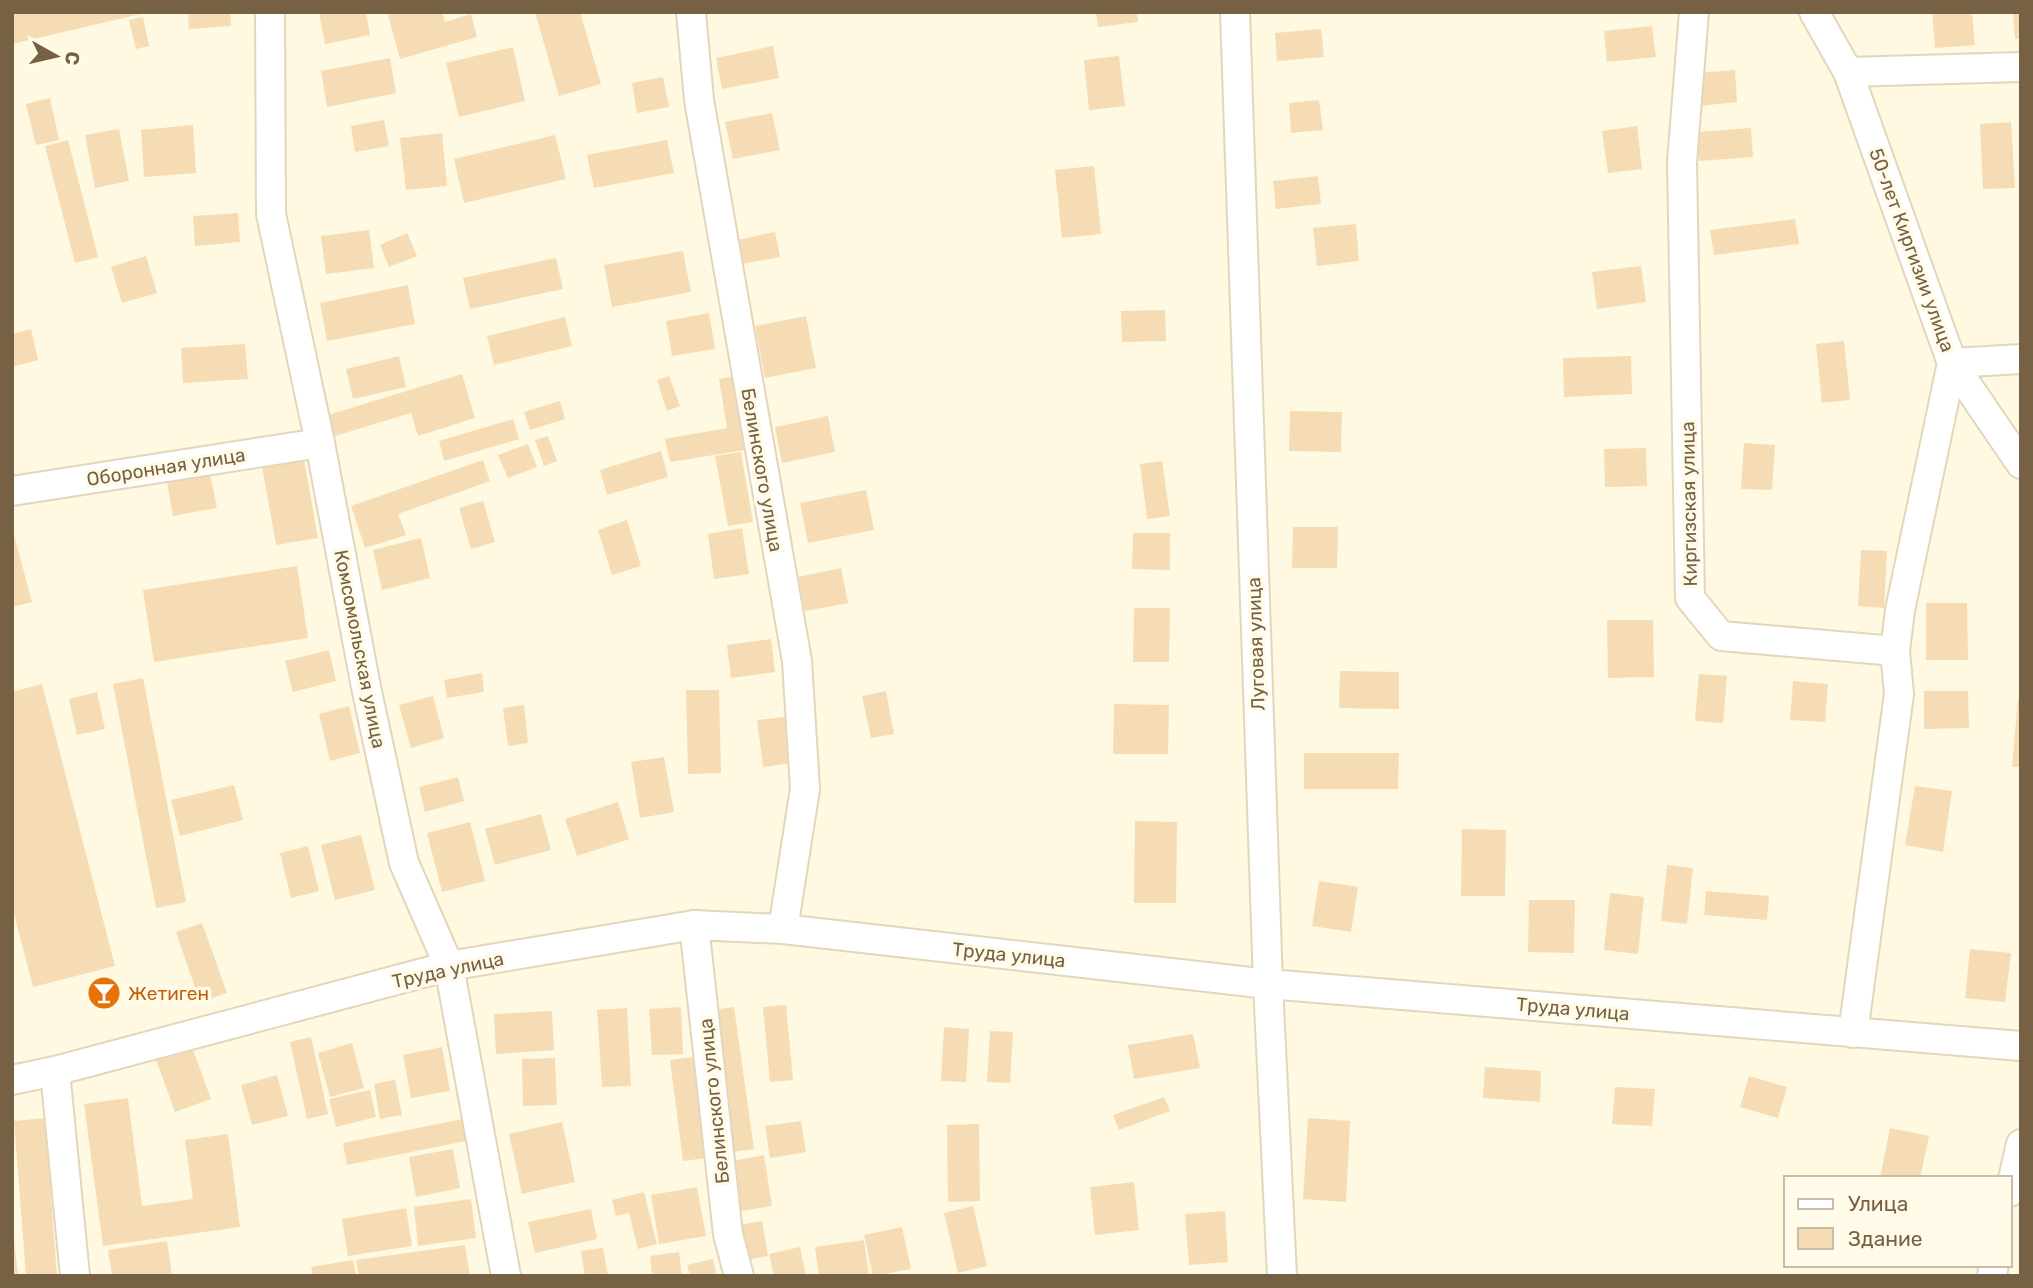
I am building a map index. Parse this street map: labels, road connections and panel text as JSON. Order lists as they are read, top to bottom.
{
  "streets": {
    "street": [
      "50-лет Киргизии улица",
      "Оборонная улица",
      "Белинского улица",
      "Киргизская улица",
      "Луговая улица",
      "Комсомольская улица",
      "Труда улица"
    ]
  },
  "crossings": [
    ["Оборонная улица", "Комсомольская улица"],
    ["Белинского улица", "Труда улица"],
    ["Луговая улица", "Труда улица"],
    ["Комсомольская улица", "Труда улица"]
  ],
  "places": {
    "bar": ["Жетиген"]
  },
  "legend": ["Улица", "Здание"],
  "north": "right"
}
